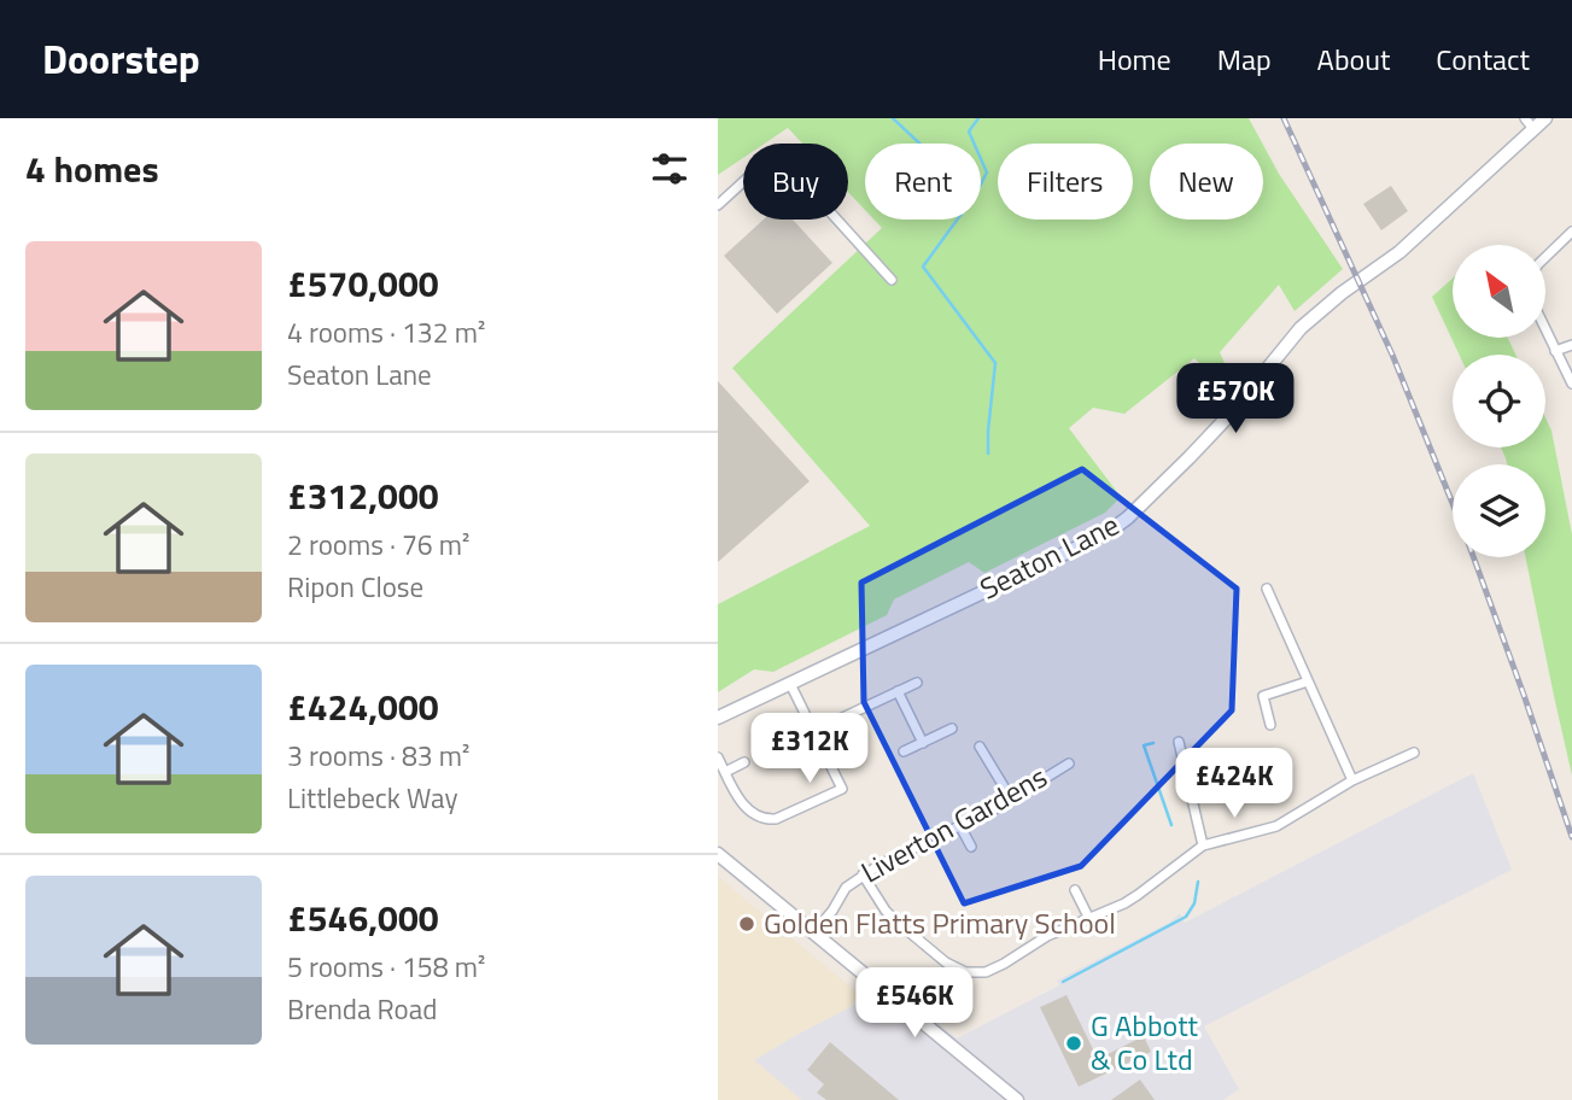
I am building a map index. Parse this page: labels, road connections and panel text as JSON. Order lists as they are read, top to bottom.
{
  "streets": {
    "main road": ["Seaton Lane"],
    "street": ["Liverton Gardens"]
  },
  "places": ["Golden Flatts Primary School", "G Abbott & Co Ltd"],
  "north": "top left",
  "page": {
    "header": "Doorstep",
    "nav": [
      "Home",
      "Map",
      "About",
      "Contact"
    ],
    "heading": "4 homes",
    "chip": [
      "Buy",
      "Rent",
      "Filters",
      "New"
    ],
    "list": [
      {
        "name": "£570,000",
        "note": "4 rooms · 132 m² · Seaton Lane"
      },
      {
        "name": "£312,000",
        "note": "2 rooms · 76 m² · Ripon Close"
      },
      {
        "name": "£424,000",
        "note": "3 rooms · 83 m² · Littlebeck Way"
      },
      {
        "name": "£546,000",
        "note": "5 rooms · 158 m² · Brenda Road"
      }
    ],
    "price": [
      "£570K",
      "£312K",
      "£424K",
      "£546K"
    ]
  }
}
